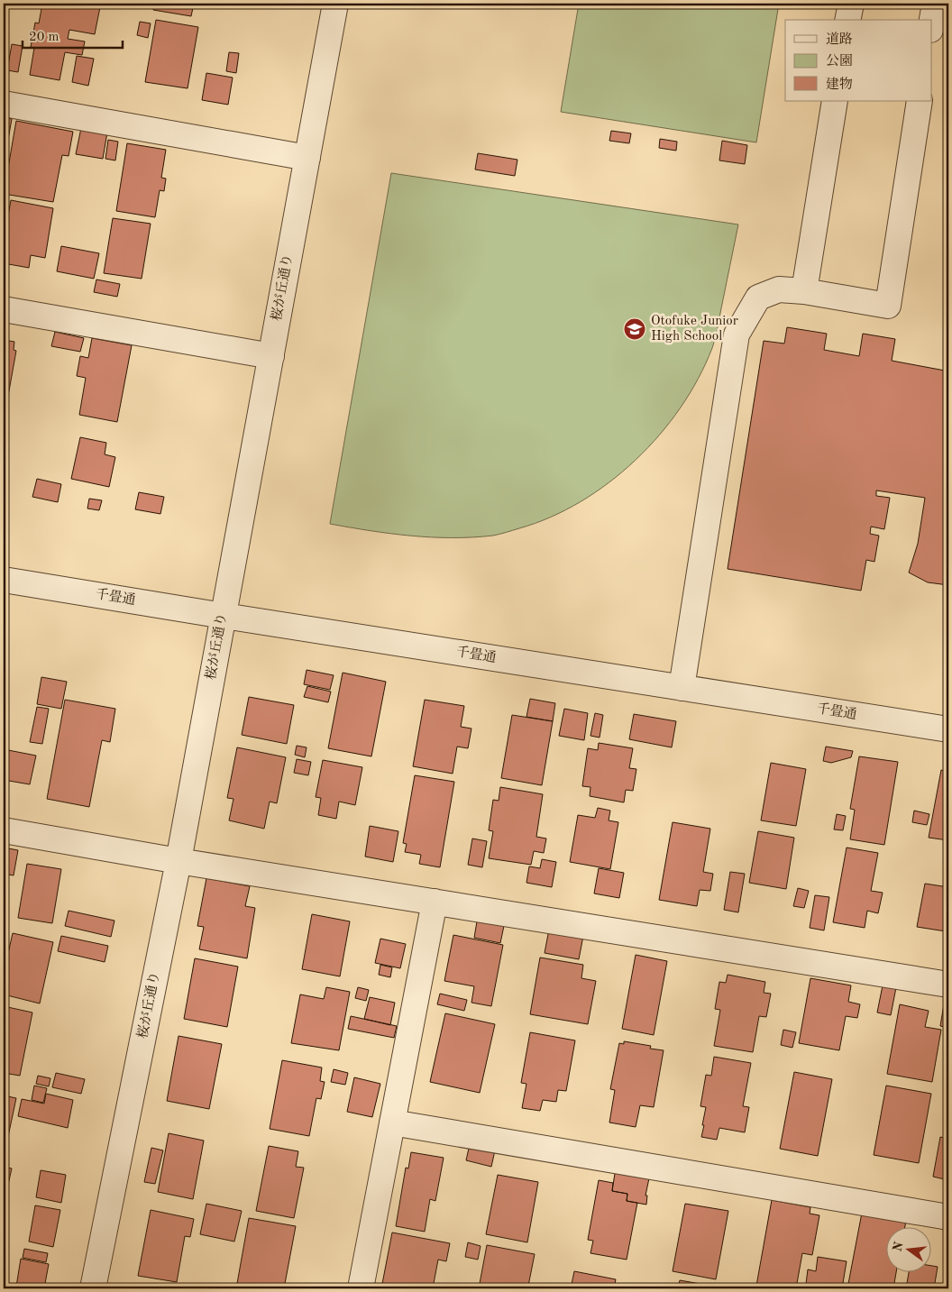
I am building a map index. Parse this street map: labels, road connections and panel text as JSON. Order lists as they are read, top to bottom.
{
  "streets": {
    "street": ["桜が丘通り", "千畳通"]
  },
  "crossings": [
    ["桜が丘通り", "千畳通"]
  ],
  "places": {
    "school or university": ["Otofuke Junior High School"]
  },
  "legend": ["道路", "公園", "建物"],
  "scale_bar": "20 m",
  "north": "left"
}
